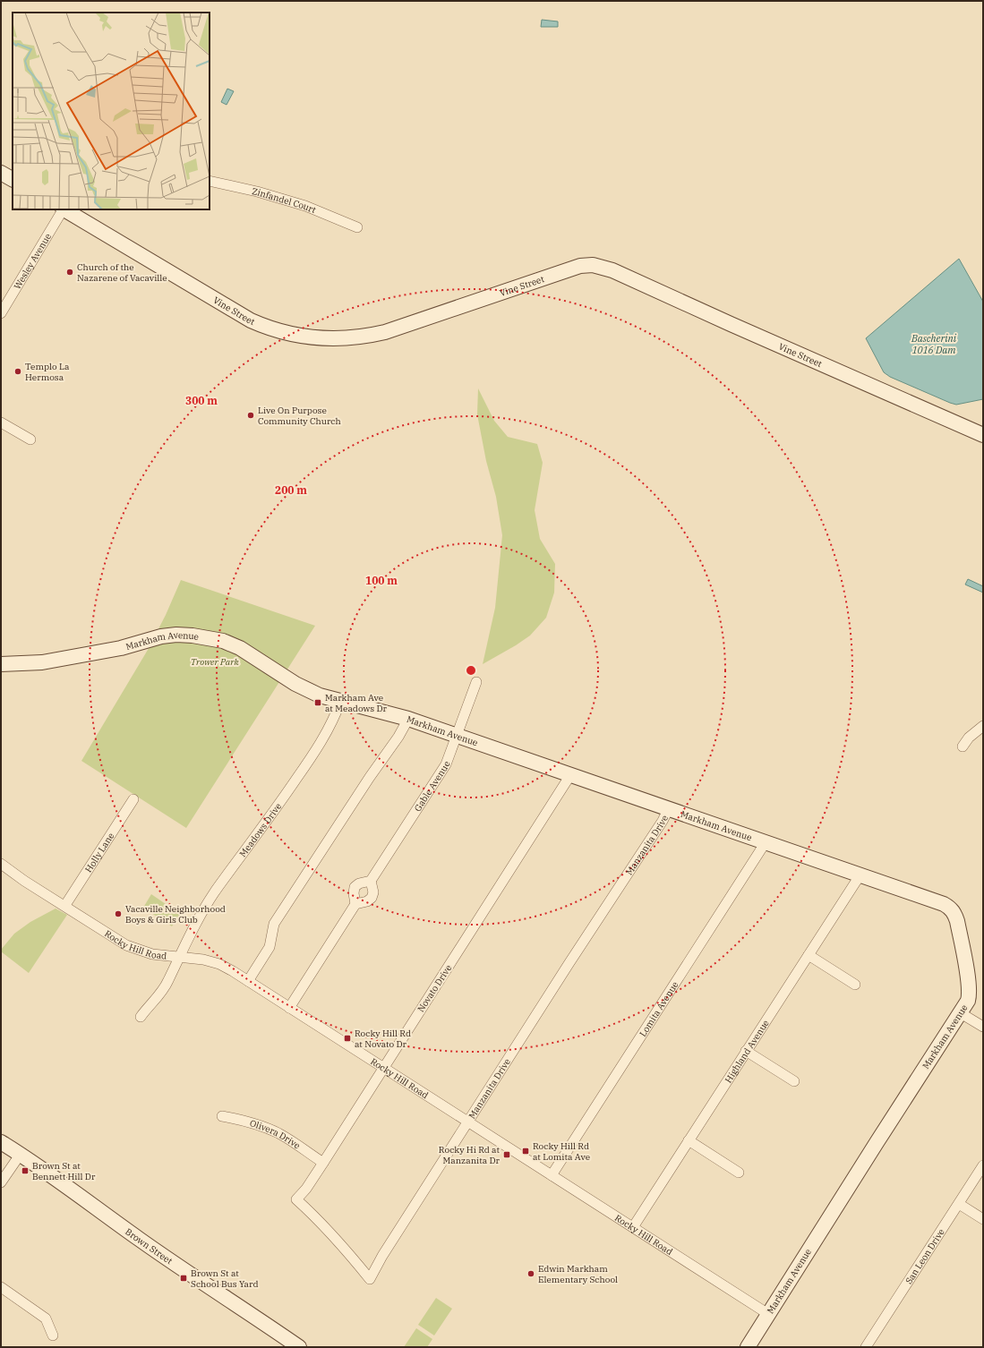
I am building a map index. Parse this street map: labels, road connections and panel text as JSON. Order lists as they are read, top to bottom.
{
  "streets": {
    "street": [
      "Zinfandel Court",
      "Wesley Avenue",
      "Vine Street",
      "Markham Avenue",
      "Gable Avenue",
      "Meadows Drive",
      "Manzanita Drive",
      "Holly Lane",
      "Rocky Hill Road",
      "Novato Drive",
      "Lomita Avenue",
      "Highland Avenue",
      "Olivera Drive",
      "Brown Street",
      "San Leon Drive"
    ]
  },
  "crossings": [
    ["Markham Avenue", "Gable Avenue"],
    ["Markham Avenue", "Meadows Drive"],
    ["Markham Avenue", "Manzanita Drive"],
    ["Markham Avenue", "Rocky Hill Road"],
    ["Markham Avenue", "Novato Drive"],
    ["Markham Avenue", "Lomita Avenue"],
    ["Markham Avenue", "Highland Avenue"],
    ["Meadows Drive", "Rocky Hill Road"],
    ["Manzanita Drive", "Rocky Hill Road"],
    ["Manzanita Drive", "Novato Drive"],
    ["Holly Lane", "Rocky Hill Road"],
    ["Rocky Hill Road", "Novato Drive"],
    ["Rocky Hill Road", "Lomita Avenue"],
    ["Rocky Hill Road", "Highland Avenue"],
    ["Novato Drive", "Olivera Drive"]
  ],
  "water": ["Bascherini 1016 Dam"],
  "parks": ["Trower Park"],
  "places": {
    "other": [
      "Church of the Nazarene of Vacaville",
      "Templo La Hermosa",
      "Live On Purpose Community Church",
      "Vacaville Neighborhood Boys & Girls Club",
      "Edwin Markham Elementary School"
    ],
    "transit": [
      "Markham Ave at Meadows Dr",
      "Rocky Hill Rd at Novato Dr",
      "Rocky Hill Rd at Lomita Ave",
      "Rocky Hi Rd at Manzanita Dr",
      "Brown St at Bennett Hill Dr",
      "Brown St at School Bus Yard"
    ]
  },
  "rings": ["300 m", "200 m", "100 m"]
}
